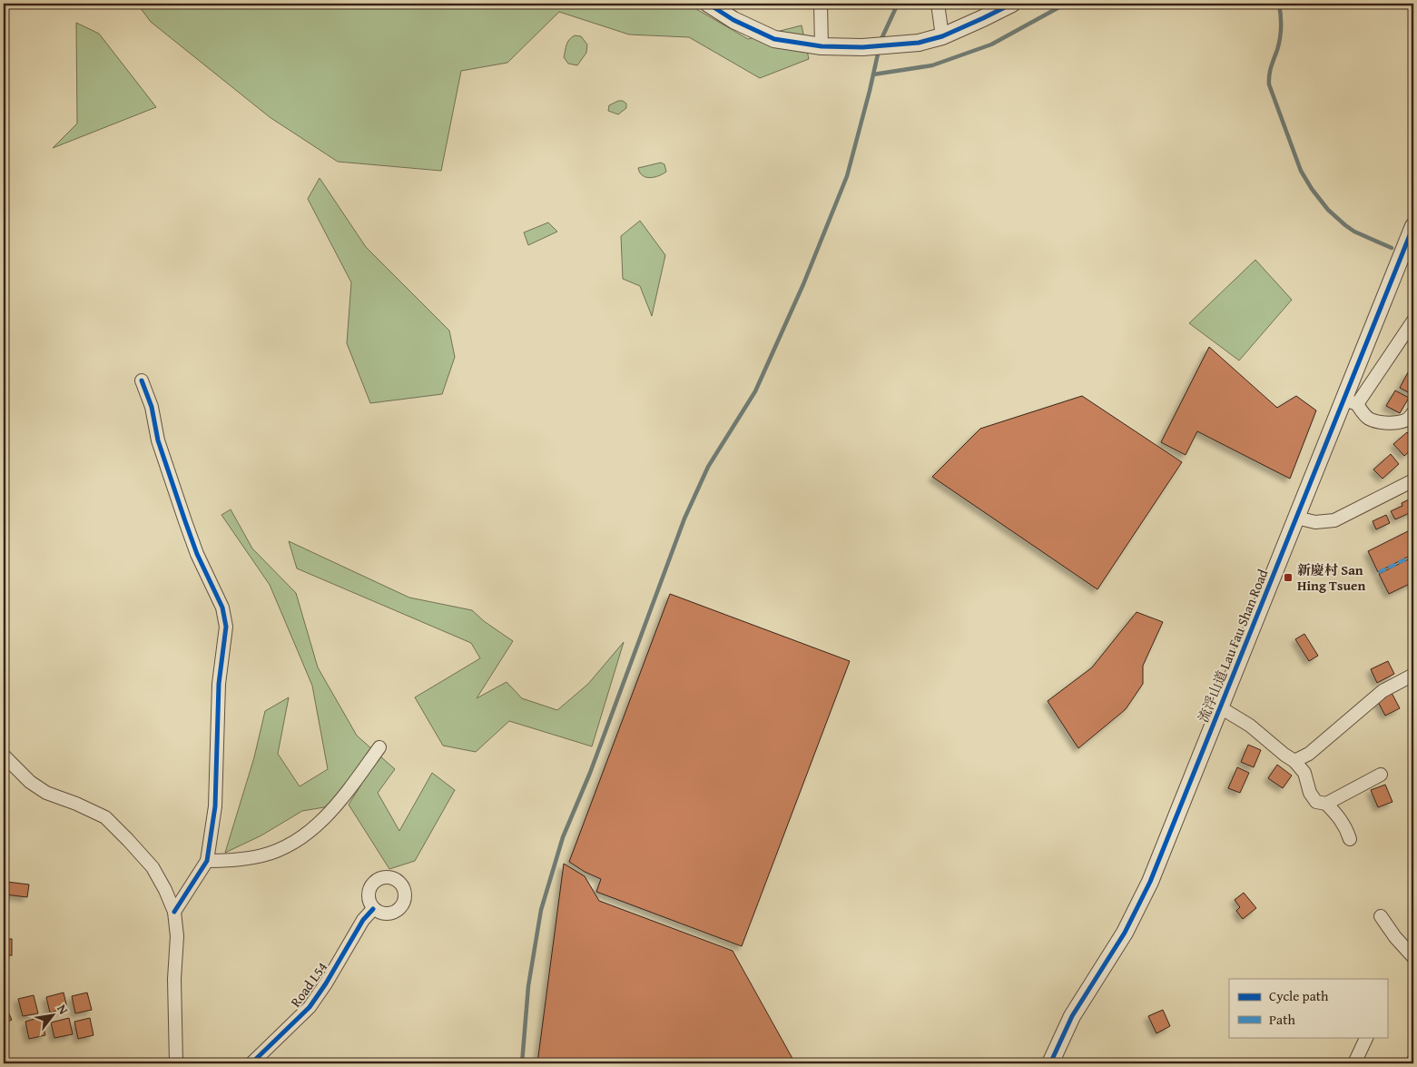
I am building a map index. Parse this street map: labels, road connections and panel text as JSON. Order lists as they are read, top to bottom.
{
  "streets": {
    "street": ["流浮山道 Lau Fau Shan Road", "Road L54"]
  },
  "places": {
    "transit": ["新慶村 San Hing Tsuen"]
  },
  "legend": ["Cycle path", "Path"],
  "north": "top right"
}
